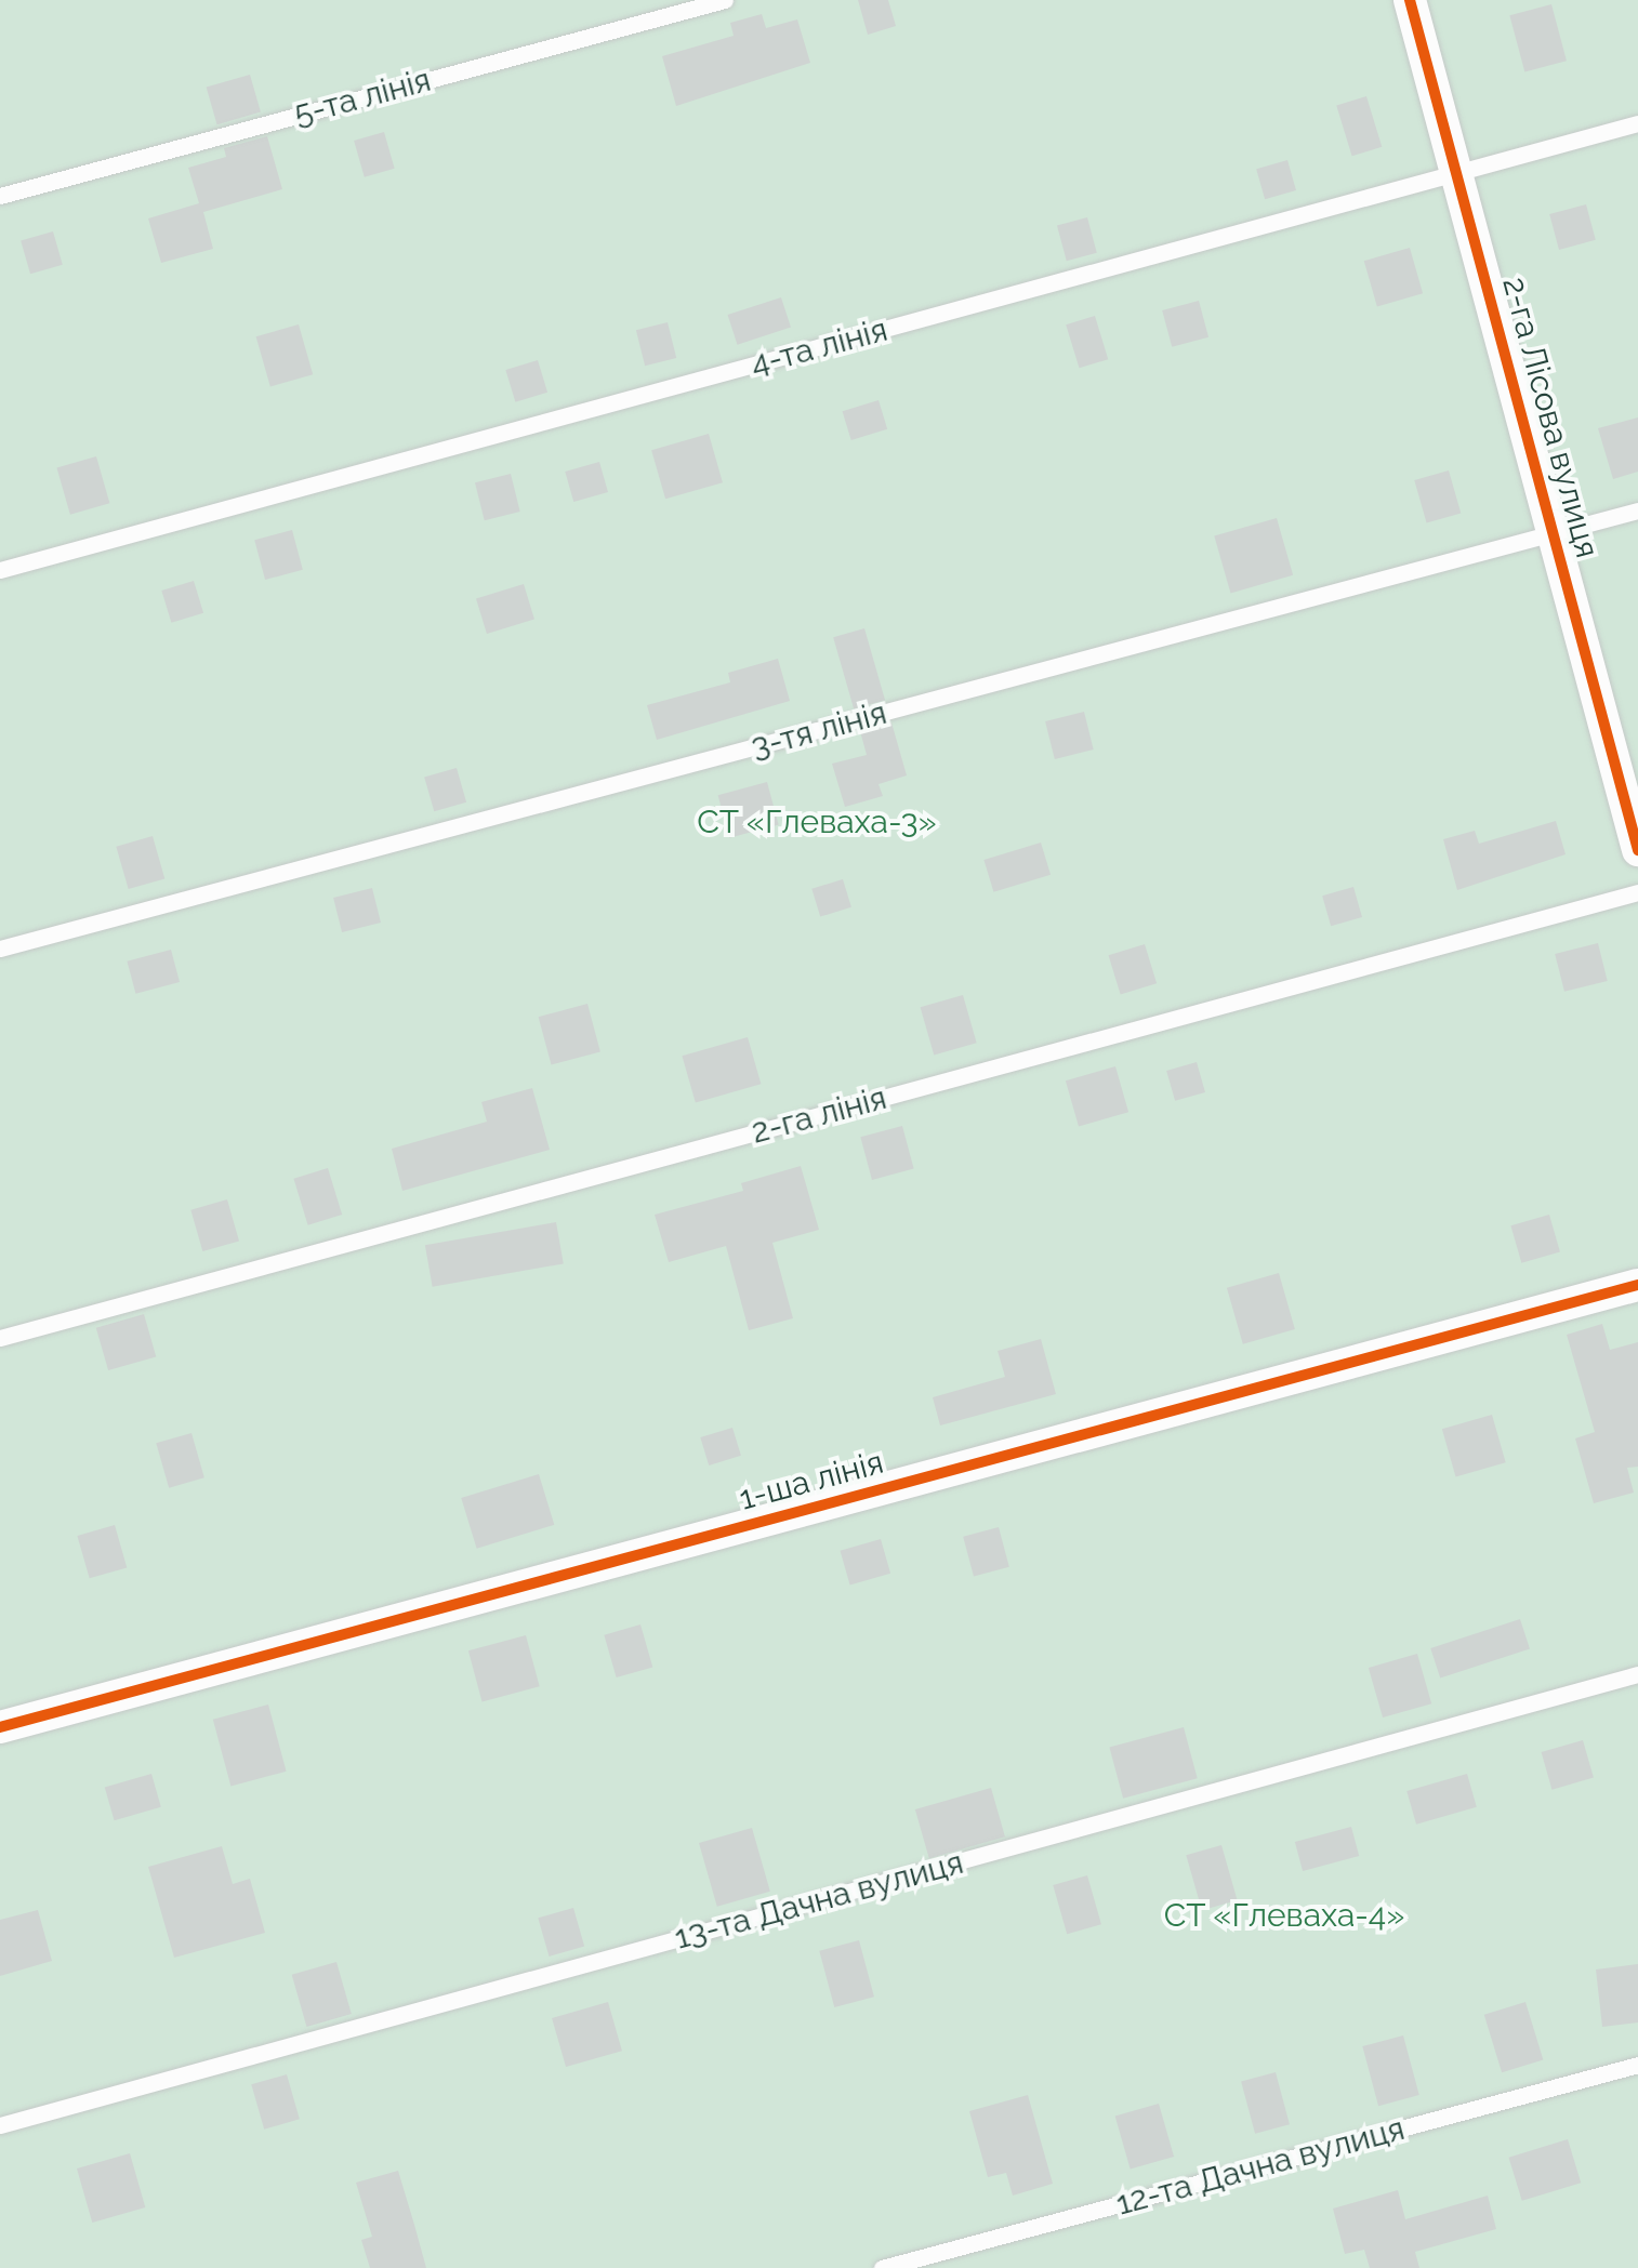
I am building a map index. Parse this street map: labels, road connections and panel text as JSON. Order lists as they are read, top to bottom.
{
  "streets": {
    "street": ["2-га Лісова вулиця", "1-ша лінія"],
    "lane": [
      "5-та лінія",
      "4-та лінія",
      "3-тя лінія",
      "2-га лінія",
      "13-та Дачна вулиця",
      "12-та Дачна вулиця"
    ]
  },
  "crossings": [
    ["4-та лінія", "2-га Лісова вулиця"],
    ["2-га Лісова вулиця", "3-тя лінія"]
  ],
  "parks": ["СТ «Глеваха-3»", "СТ «Глеваха-4»"]
}
